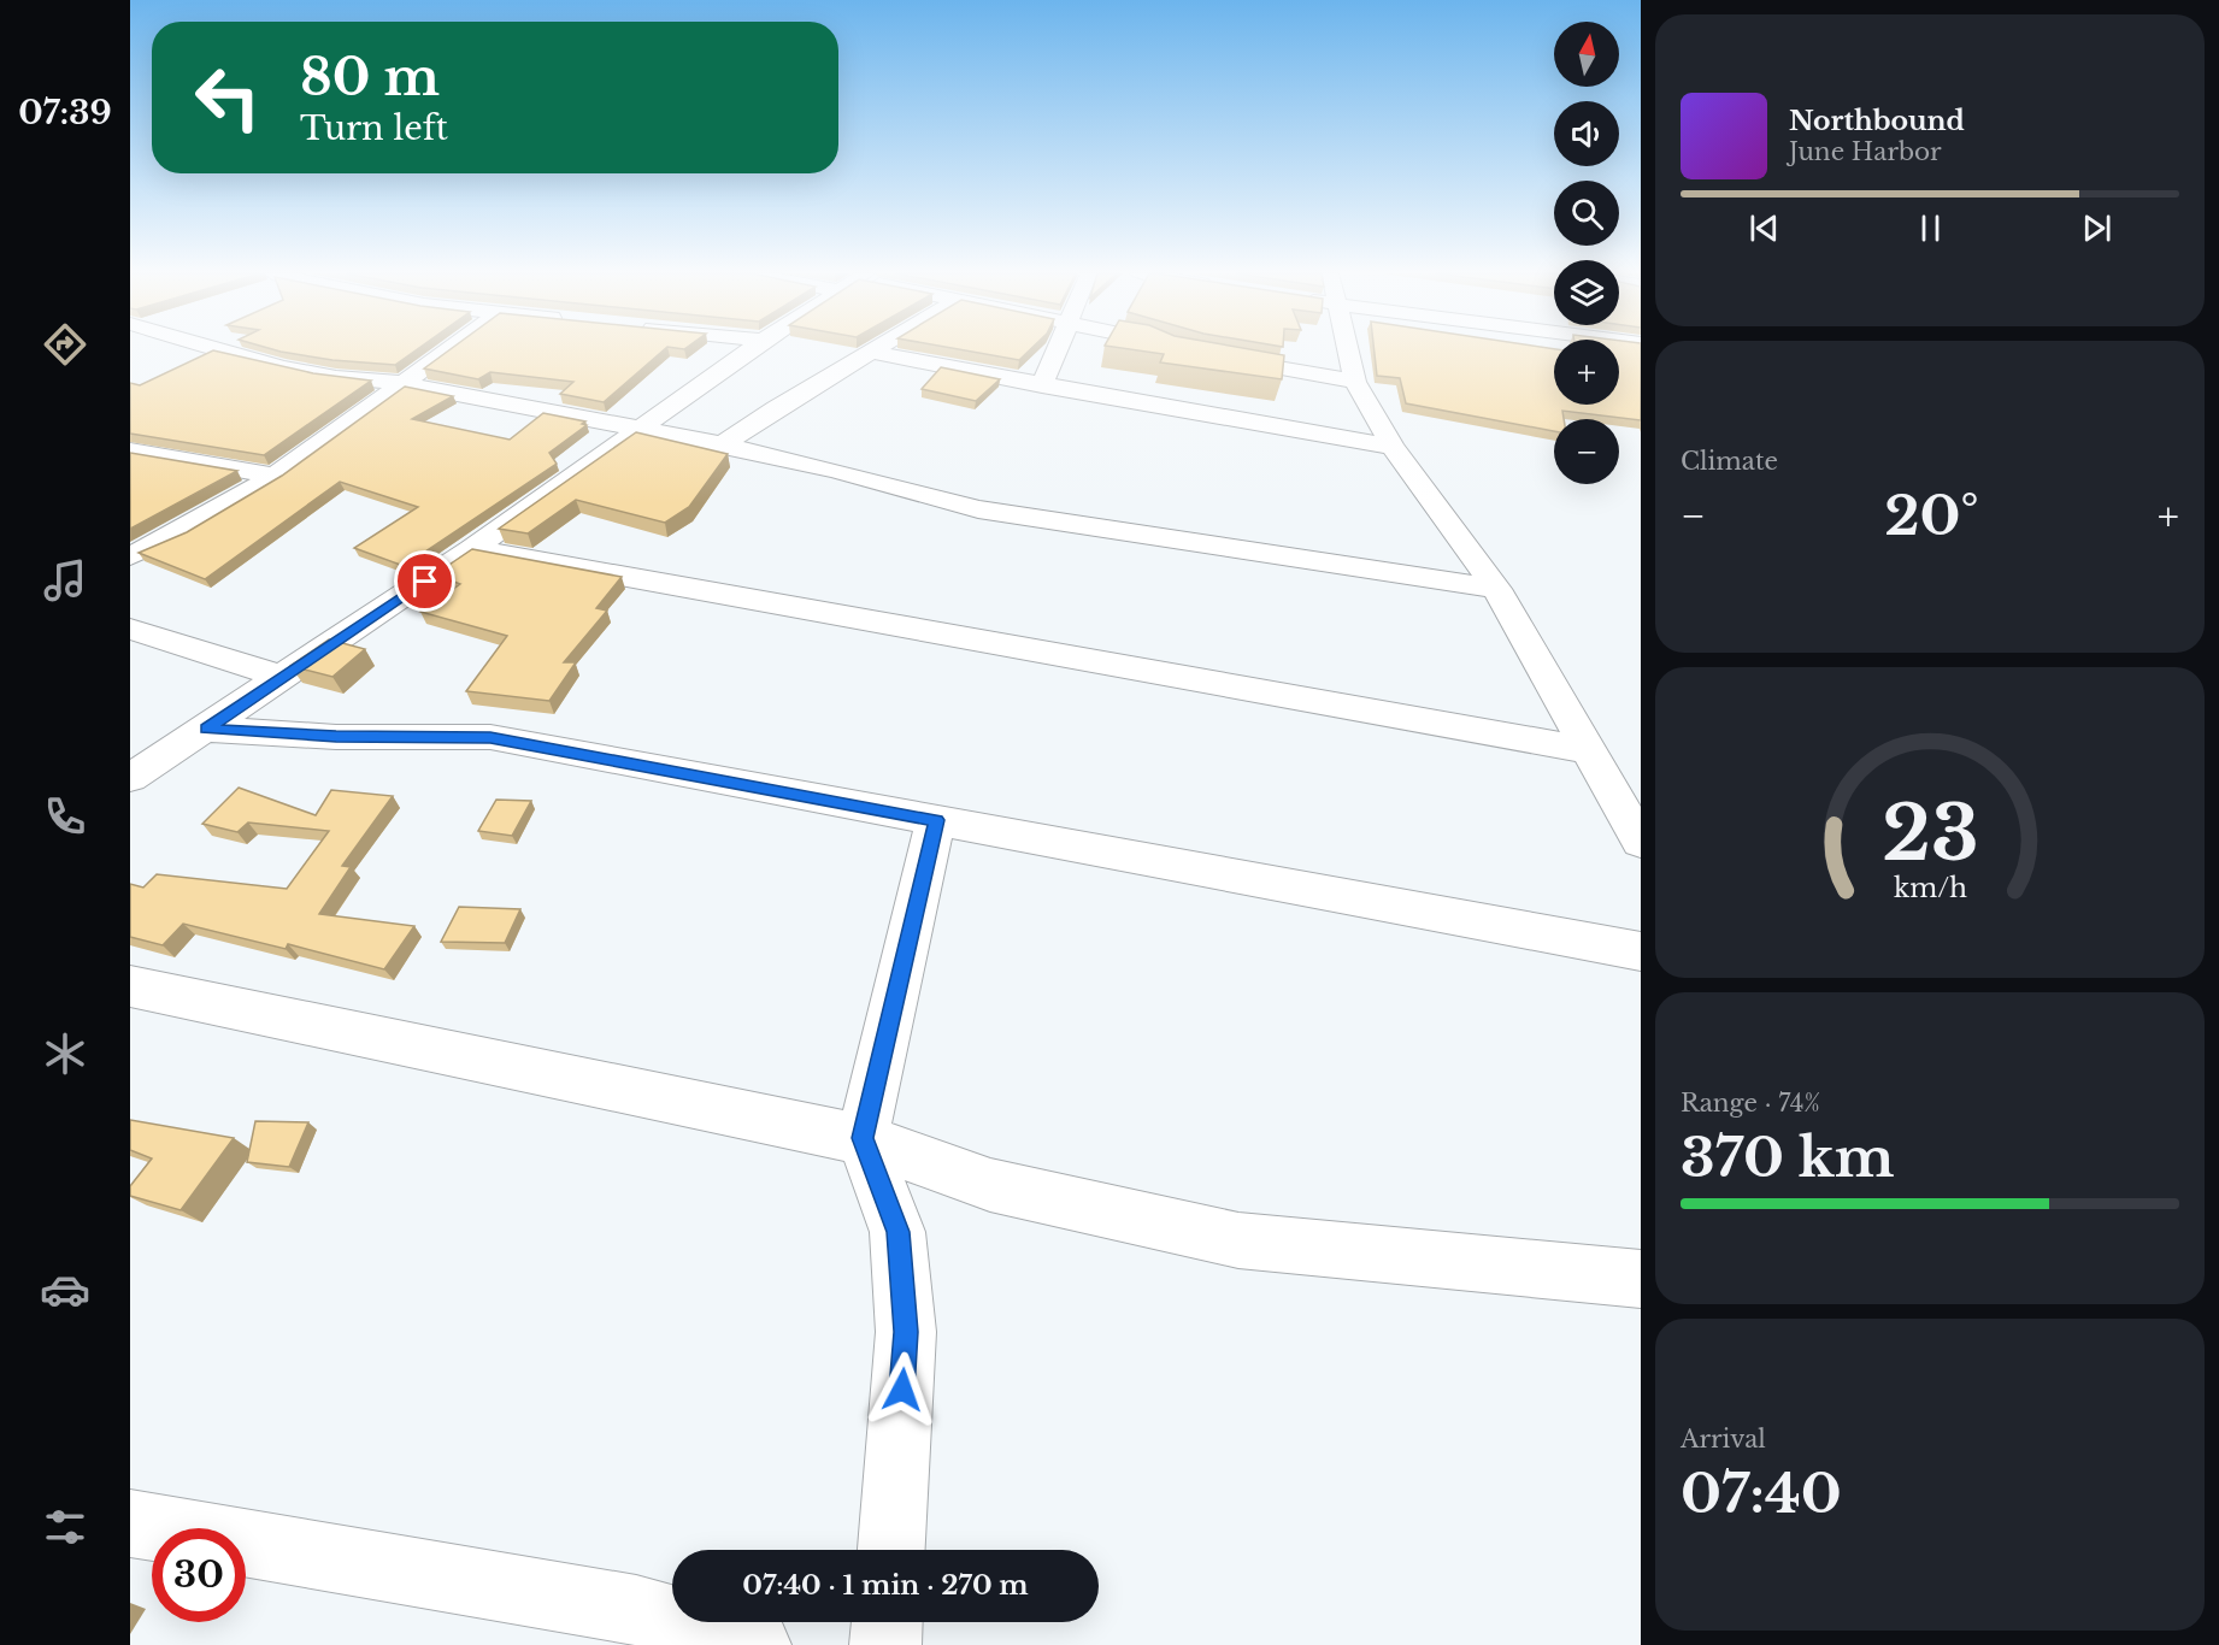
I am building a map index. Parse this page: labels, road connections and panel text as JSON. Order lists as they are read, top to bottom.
{
  "north": "top",
  "page": {
    "tabs": "07:39",
    "map_buttons": ["+", "−"],
    "turn": ["80 m", "Turn left"],
    "song": ["Northbound", "June Harbor"],
    "tile": [
      "Climate",
      ["Range · 74%", "370 km"],
      ["Arrival", "07:40"]
    ],
    "heat": ["−", "20°", "+"],
    "limit": "30",
    "trip": "07:40 · 1 min · 270 m",
    "gauge": ["23", "km/h"]
  }
}
